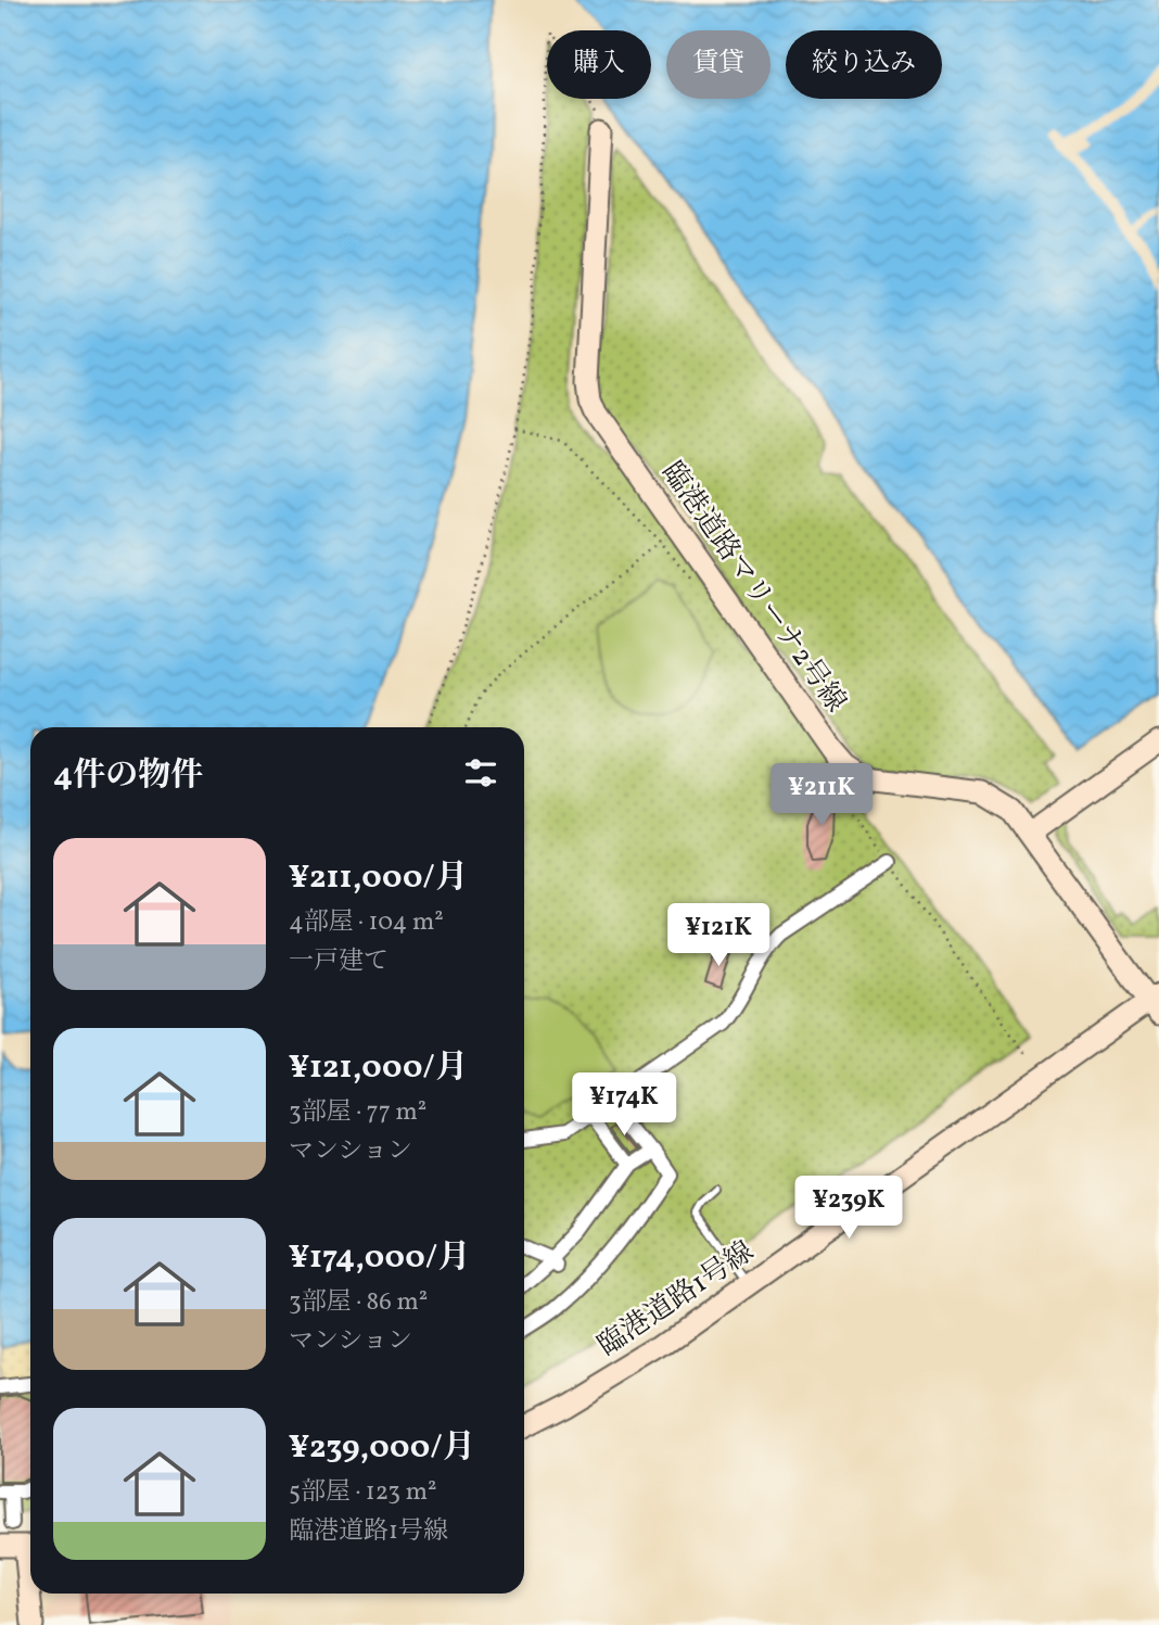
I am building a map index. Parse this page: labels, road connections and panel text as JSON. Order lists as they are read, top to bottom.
{
  "streets": {
    "street": ["臨港道路マリーナ2号線", "臨港道路1号線"]
  },
  "crossings": [
    ["臨港道路マリーナ2号線", "臨港道路1号線"]
  ],
  "page": {
    "chip": ["購入", "賃貸", "絞り込み"],
    "heading": "4件の物件",
    "price": [
      "¥211K",
      "¥121K",
      "¥174K",
      "¥239K"
    ],
    "list": [
      {
        "name": "¥211,000/月",
        "note": "4部屋 · 104 m² · 一戸建て"
      },
      {
        "name": "¥121,000/月",
        "note": "3部屋 · 77 m² · マンション"
      },
      {
        "name": "¥174,000/月",
        "note": "3部屋 · 86 m² · マンション"
      },
      {
        "name": "¥239,000/月",
        "note": "5部屋 · 123 m² · 臨港道路1号線"
      }
    ]
  }
}
